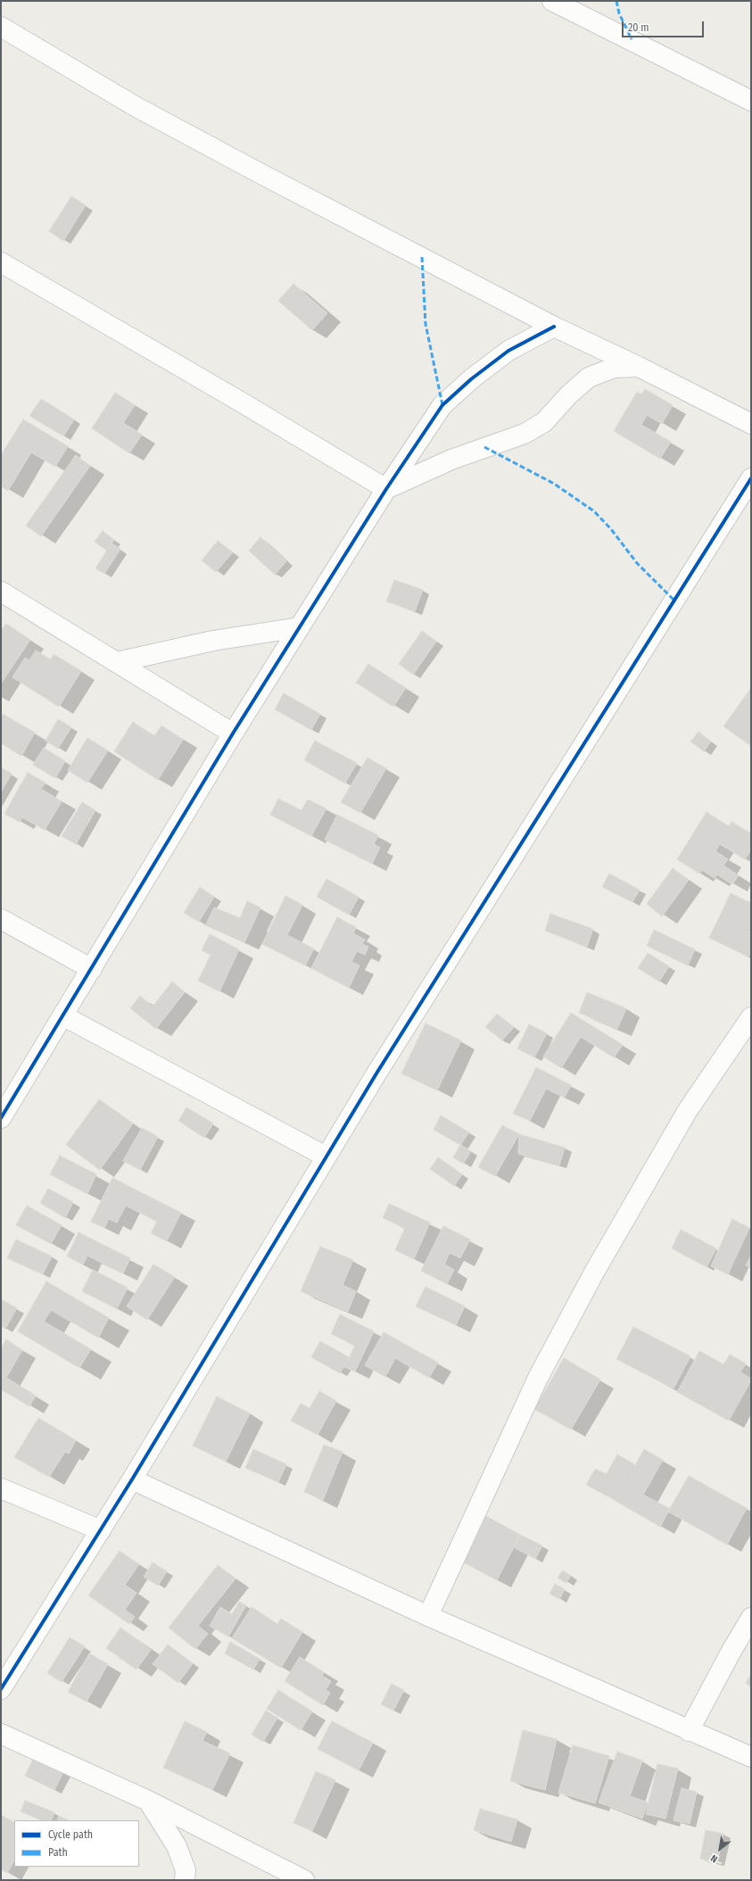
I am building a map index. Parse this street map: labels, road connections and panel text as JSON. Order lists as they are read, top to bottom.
{
  "legend": ["Cycle path", "Path"],
  "scale_bar": "20 m",
  "north": "bottom left"
}
